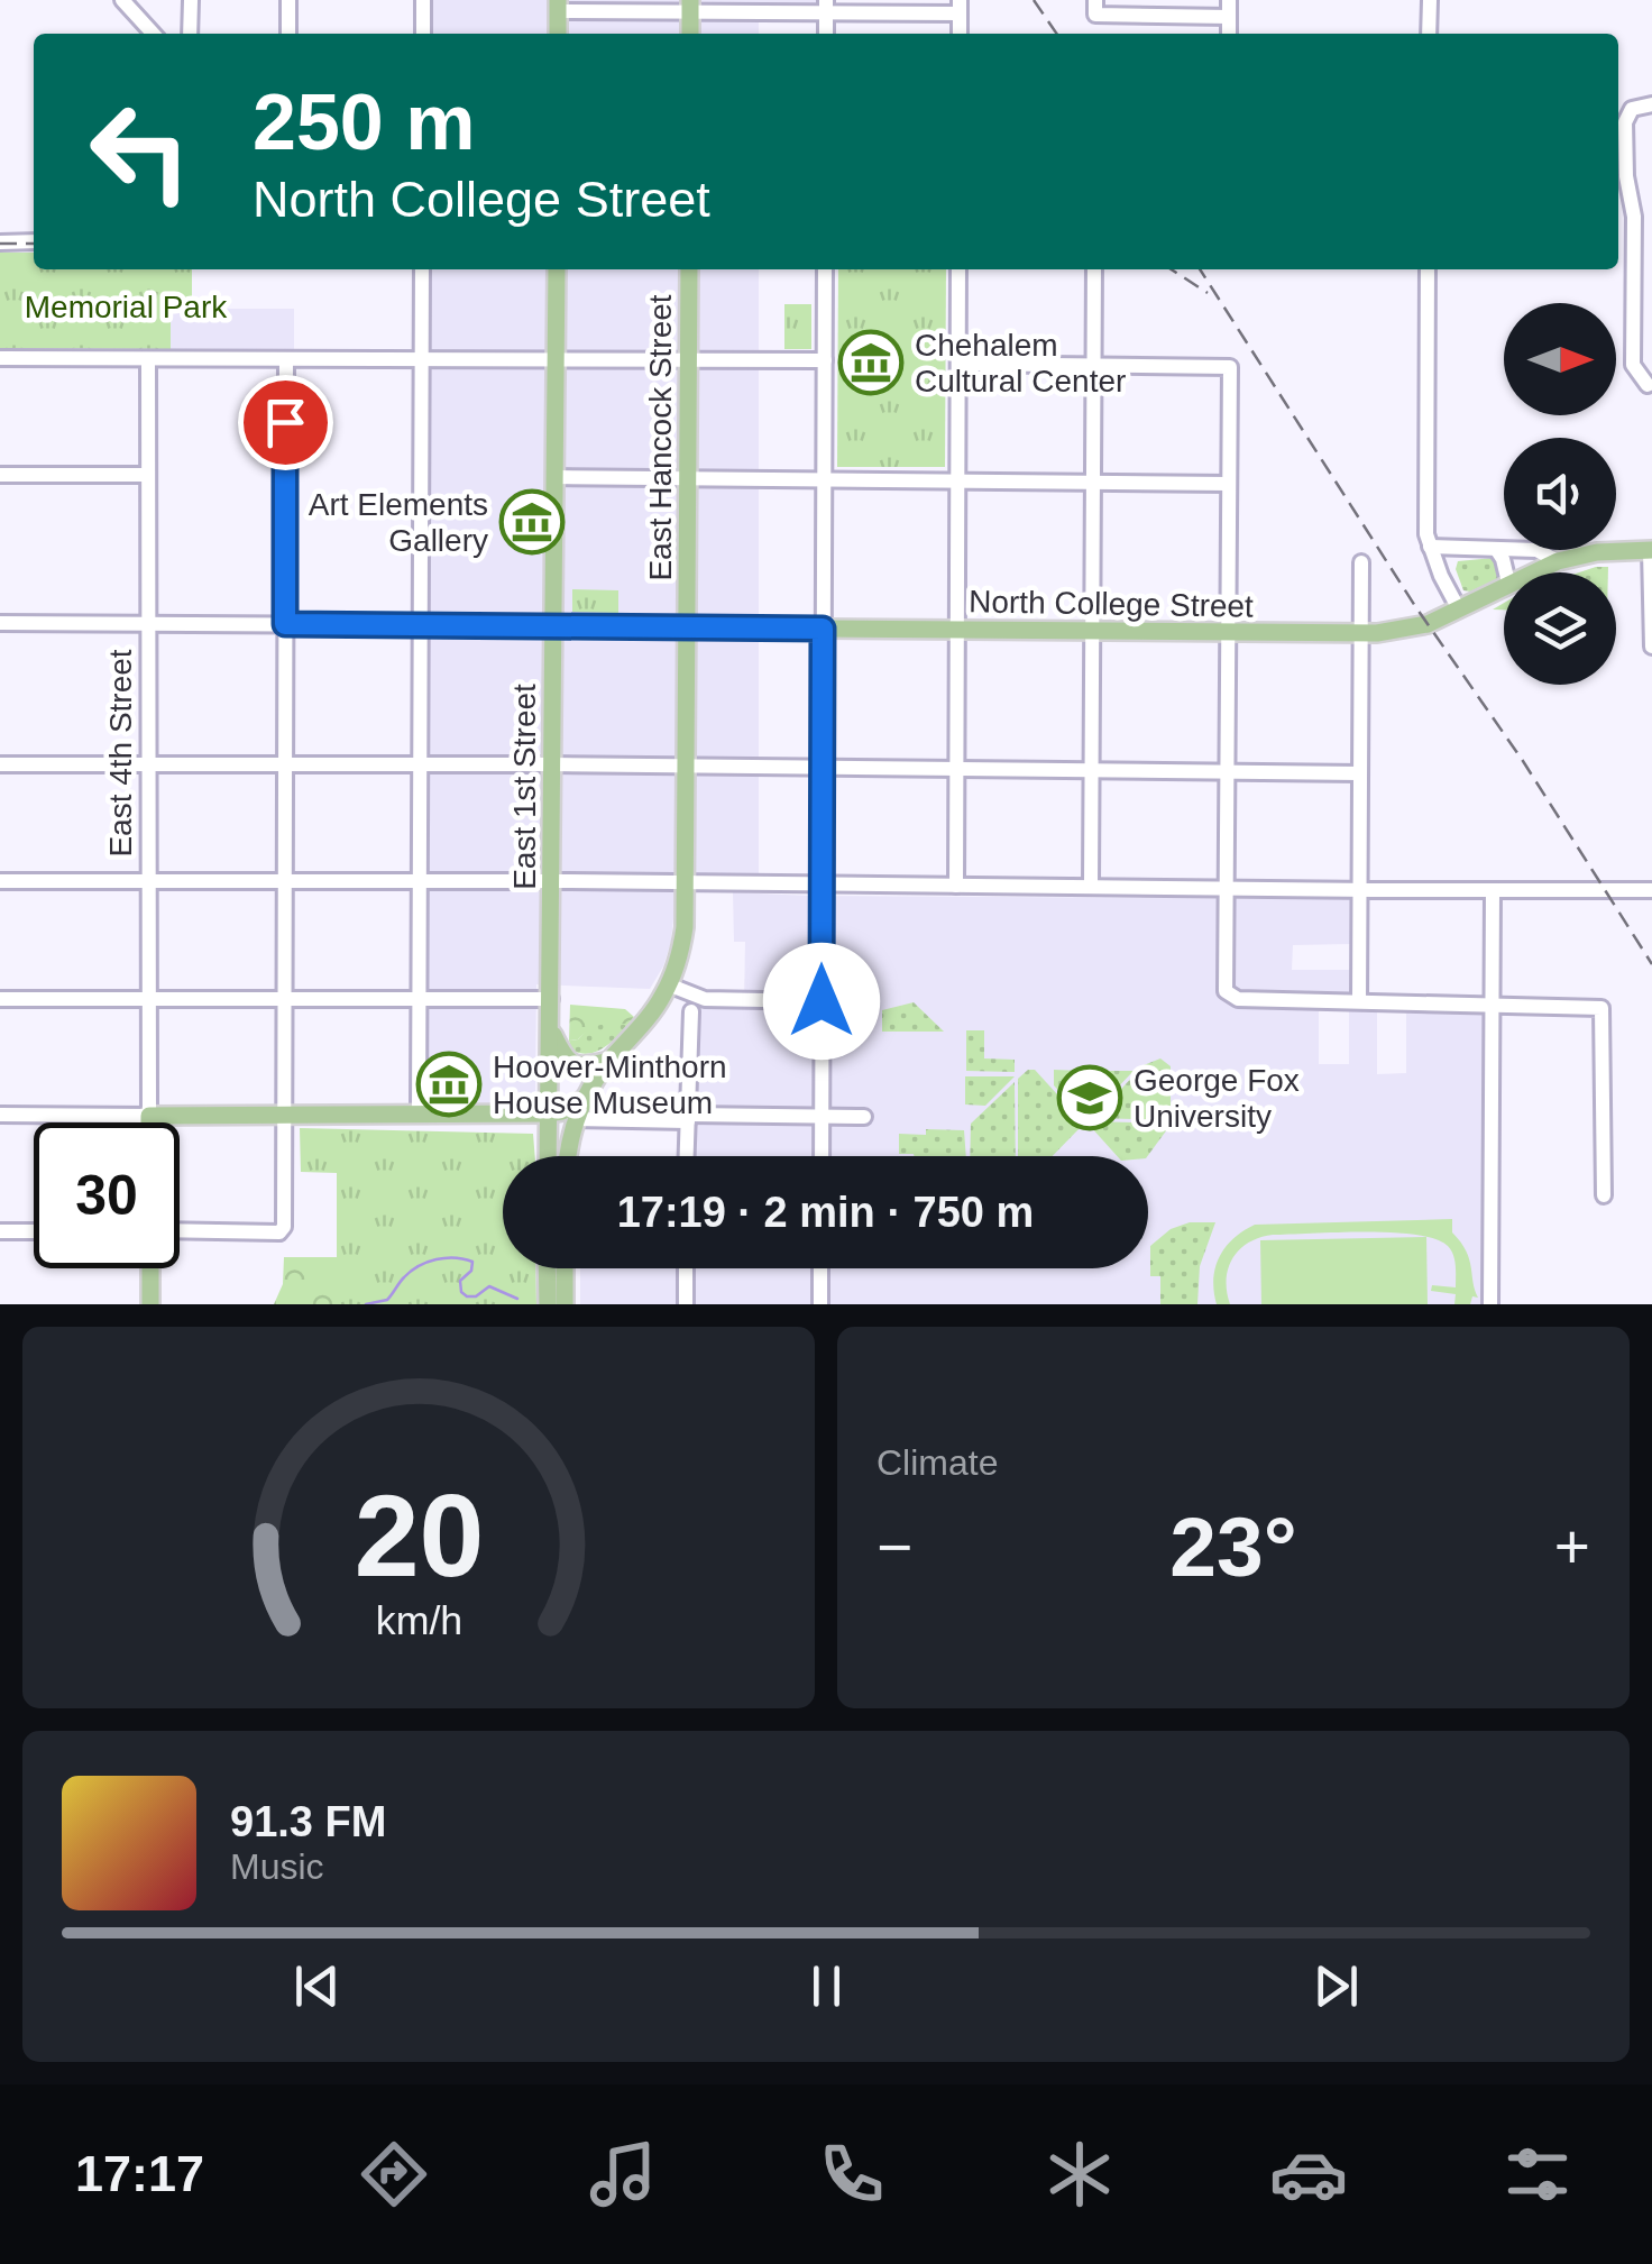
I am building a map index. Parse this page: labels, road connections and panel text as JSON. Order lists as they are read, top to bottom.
{
  "streets": {
    "main road": [
      "East Hancock Street",
      "North College Street",
      "East 4th Street",
      "East 1st Street"
    ]
  },
  "crossings": [
    ["East Hancock Street", "North College Street"],
    ["North College Street", "East 1st Street"]
  ],
  "parks": ["Memorial Park"],
  "places": {
    "museum": ["Chehalem Cultural Center", "Art Elements Gallery", "Hoover-Minthorn House Museum"],
    "school or university": ["George Fox University"]
  },
  "north": "right",
  "page": {
    "turn": ["250 m", "North College Street"],
    "limit": "30",
    "trip": "17:19 · 2 min · 750 m",
    "tile": "Climate",
    "heat": ["−", "23°", "+"],
    "song": ["91.3 FM", "Music"],
    "tabs": "17:17",
    "gauge": ["20", "km/h"]
  }
}
